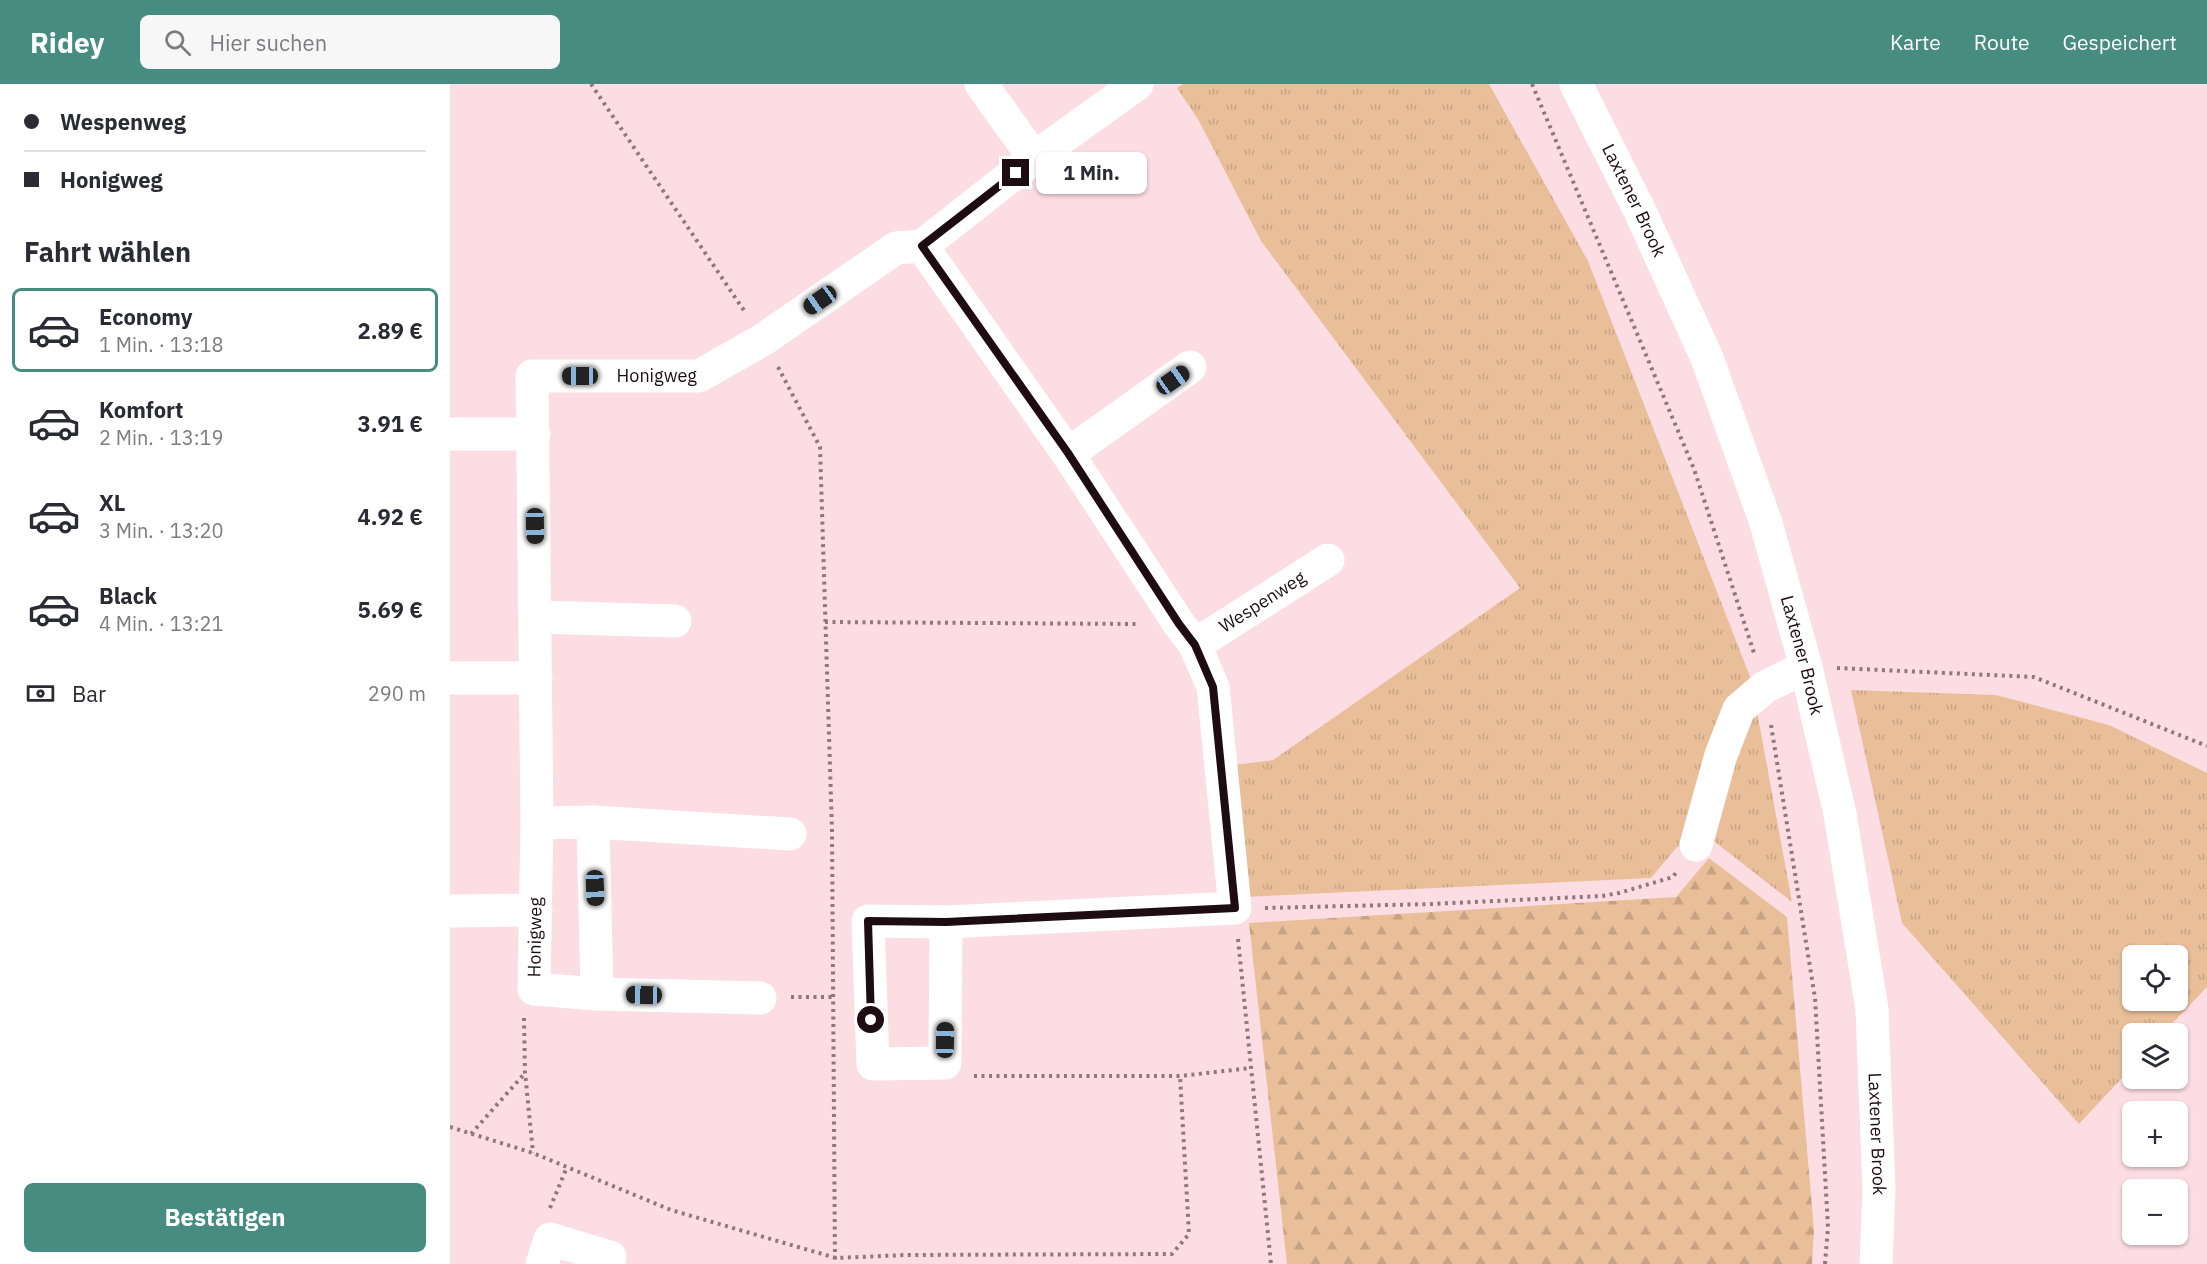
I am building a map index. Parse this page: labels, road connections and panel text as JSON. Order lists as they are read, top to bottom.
{
  "streets": {
    "street": ["Laxtener Brook", "Honigweg", "Wespenweg"]
  },
  "page": {
    "header": "Ridey",
    "search": "Hier suchen",
    "nav": ["Karte", "Route", "Gespeichert"],
    "banner": ["Wespenweg", "Honigweg"],
    "bubble": "1 Min.",
    "heading": "Fahrt wählen",
    "list": [
      {
        "name": "Economy",
        "note": "1 Min. · 13:18",
        "value": "2.89 €"
      },
      {
        "name": "Komfort",
        "note": "2 Min. · 13:19",
        "value": "3.91 €"
      },
      {
        "name": "XL",
        "note": "3 Min. · 13:20",
        "value": "4.92 €"
      },
      {
        "name": "Black",
        "note": "4 Min. · 13:21",
        "value": "5.69 €"
      }
    ],
    "pay": ["Bar", "290 m"],
    "map_buttons": ["+", "−"],
    "buttons": "Bestätigen"
  }
}
